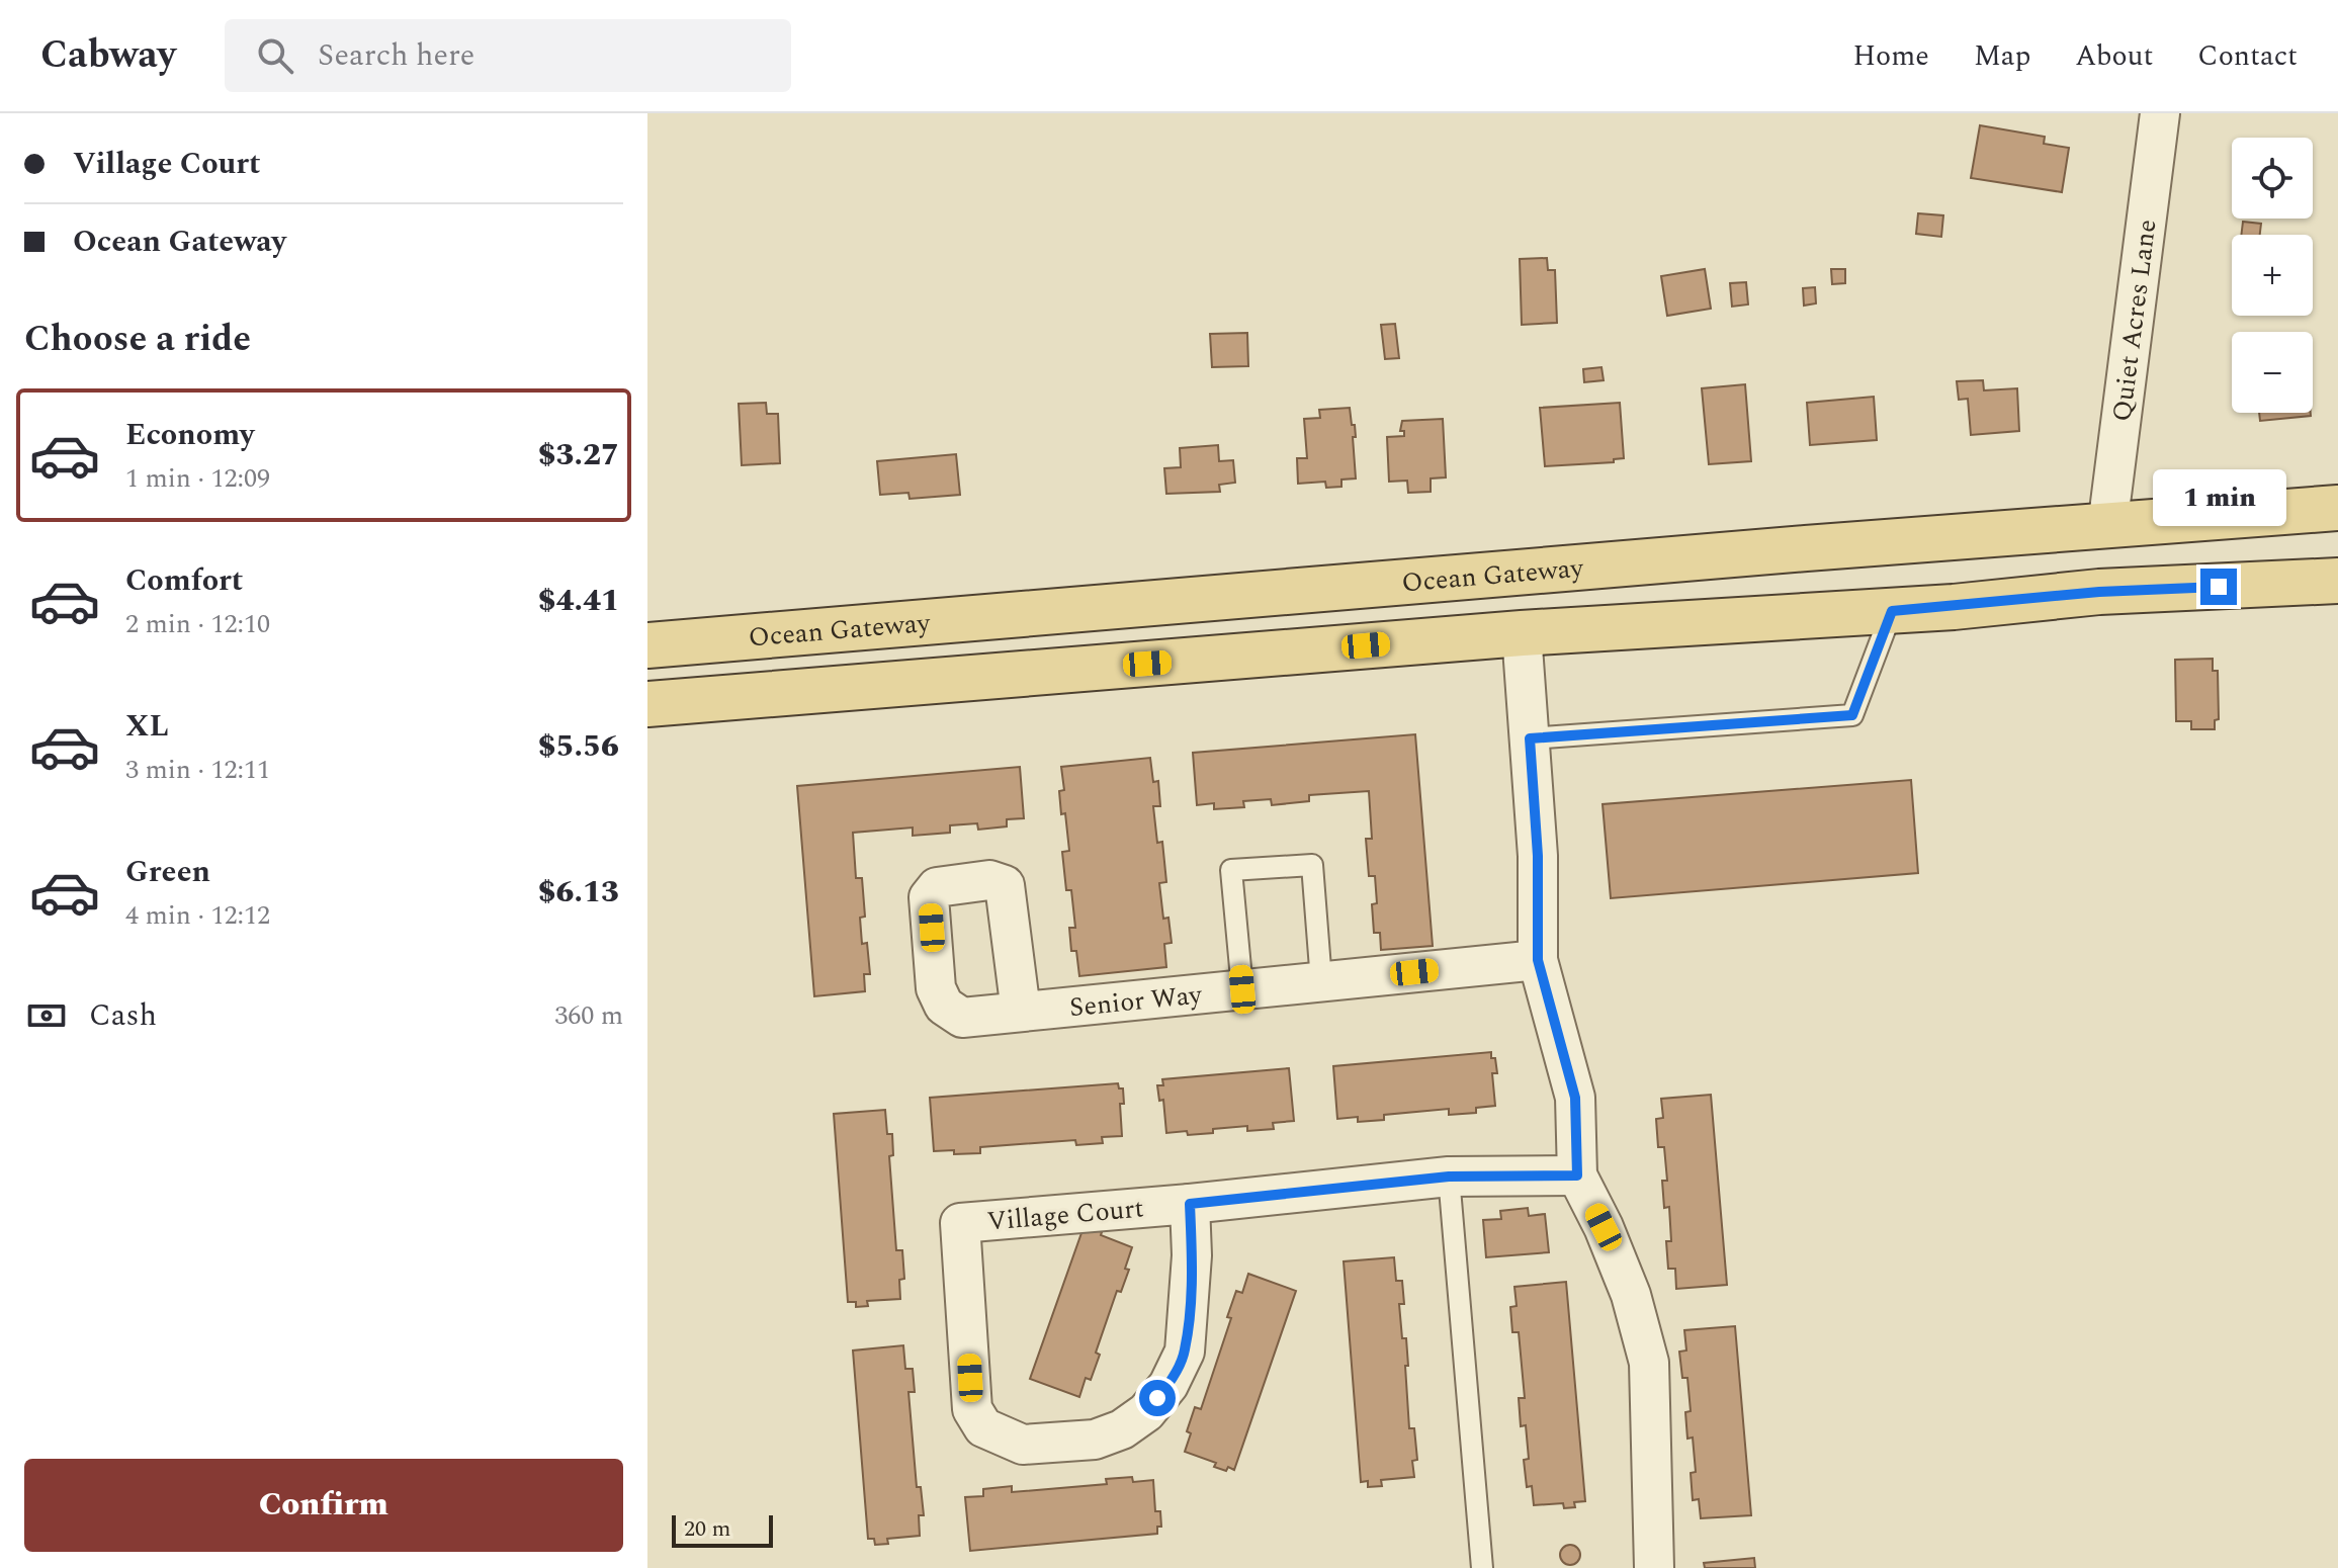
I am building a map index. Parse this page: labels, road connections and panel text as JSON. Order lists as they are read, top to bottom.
{
  "streets": {
    "main road": ["Ocean Gateway"],
    "street": ["Quiet Acres Lane", "Senior Way", "Village Court"]
  },
  "crossings": [
    ["Quiet Acres Lane", "Ocean Gateway"]
  ],
  "scale_bar": "20 m",
  "page": {
    "header": "Cabway",
    "search": "Search here",
    "nav": [
      "Home",
      "Map",
      "About",
      "Contact"
    ],
    "banner": ["Village Court", "Ocean Gateway"],
    "map_buttons": ["+", "−"],
    "heading": "Choose a ride",
    "list": [
      {
        "name": "Economy",
        "note": "1 min · 12:09",
        "value": "$3.27"
      },
      {
        "name": "Comfort",
        "note": "2 min · 12:10",
        "value": "$4.41"
      },
      {
        "name": "XL",
        "note": "3 min · 12:11",
        "value": "$5.56"
      },
      {
        "name": "Green",
        "note": "4 min · 12:12",
        "value": "$6.13"
      }
    ],
    "bubble": "1 min",
    "pay": ["Cash", "360 m"],
    "buttons": "Confirm",
    "scale": "20 m"
  }
}
